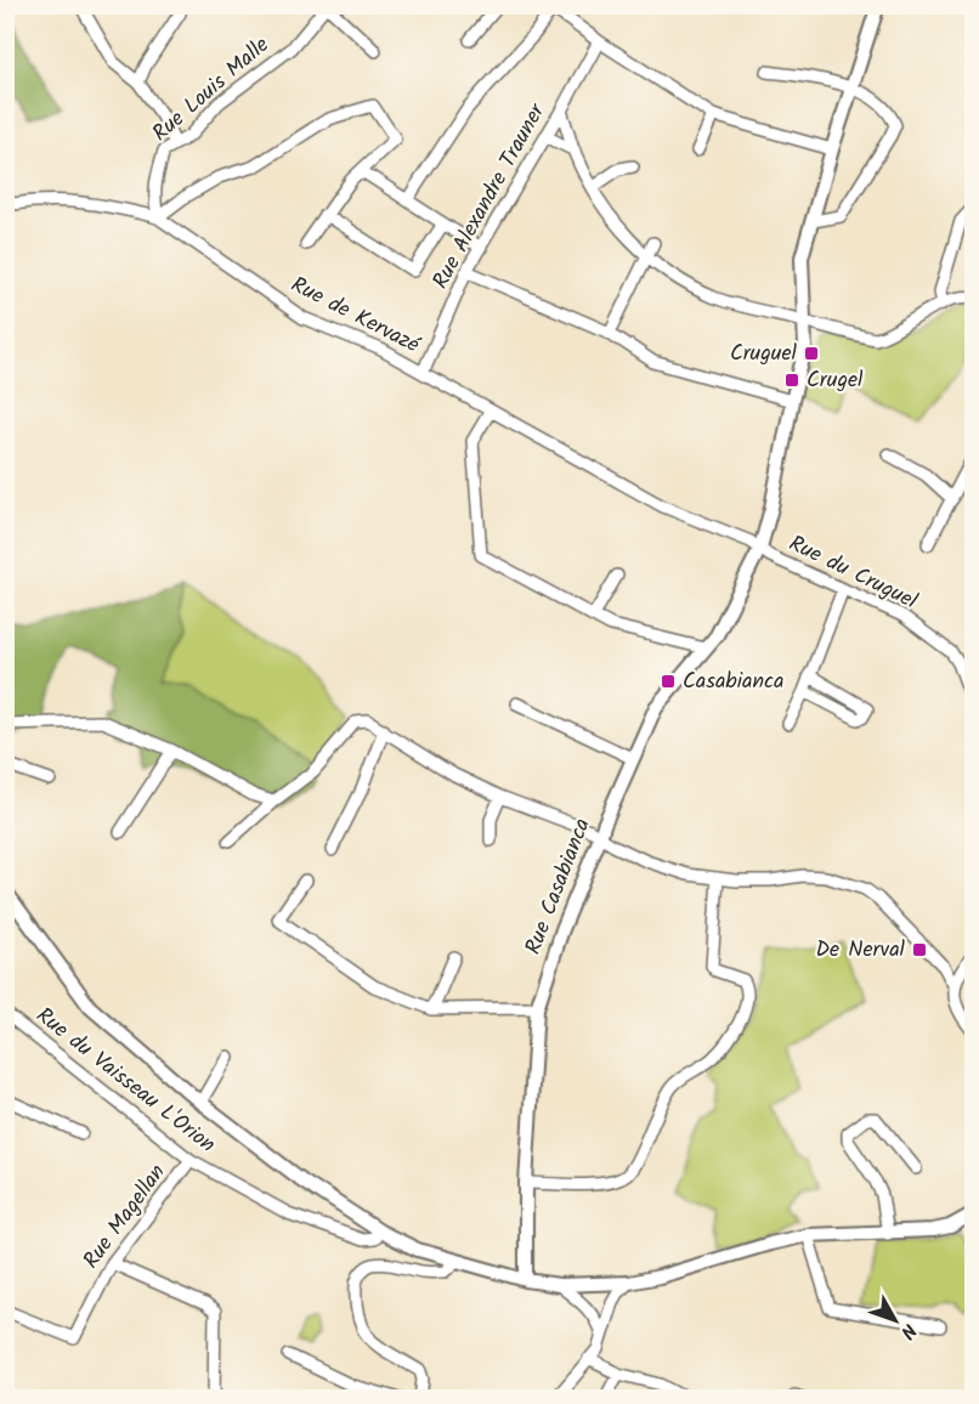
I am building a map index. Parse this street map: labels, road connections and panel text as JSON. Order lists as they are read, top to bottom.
{
  "streets": {
    "street": [
      "Rue Louis Malle",
      "Rue Alexandre Trauner",
      "Rue de Kervazé",
      "Rue du Cruguel",
      "Rue Casabianca",
      "Rue du Vaisseau L'Orion",
      "Rue Magellan"
    ]
  },
  "crossings": [
    ["Rue Louis Malle", "Rue de Kervazé"],
    ["Rue Alexandre Trauner", "Rue de Kervazé"],
    ["Rue de Kervazé", "Rue du Cruguel"],
    ["Rue de Kervazé", "Rue Casabianca"],
    ["Rue du Cruguel", "Rue Casabianca"],
    ["Rue du Vaisseau L'Orion", "Rue Magellan"]
  ],
  "places": {
    "transit": [
      "Cruguel",
      "Crugel",
      "Casabianca",
      "De Nerval"
    ]
  },
  "north": "bottom right"
}
